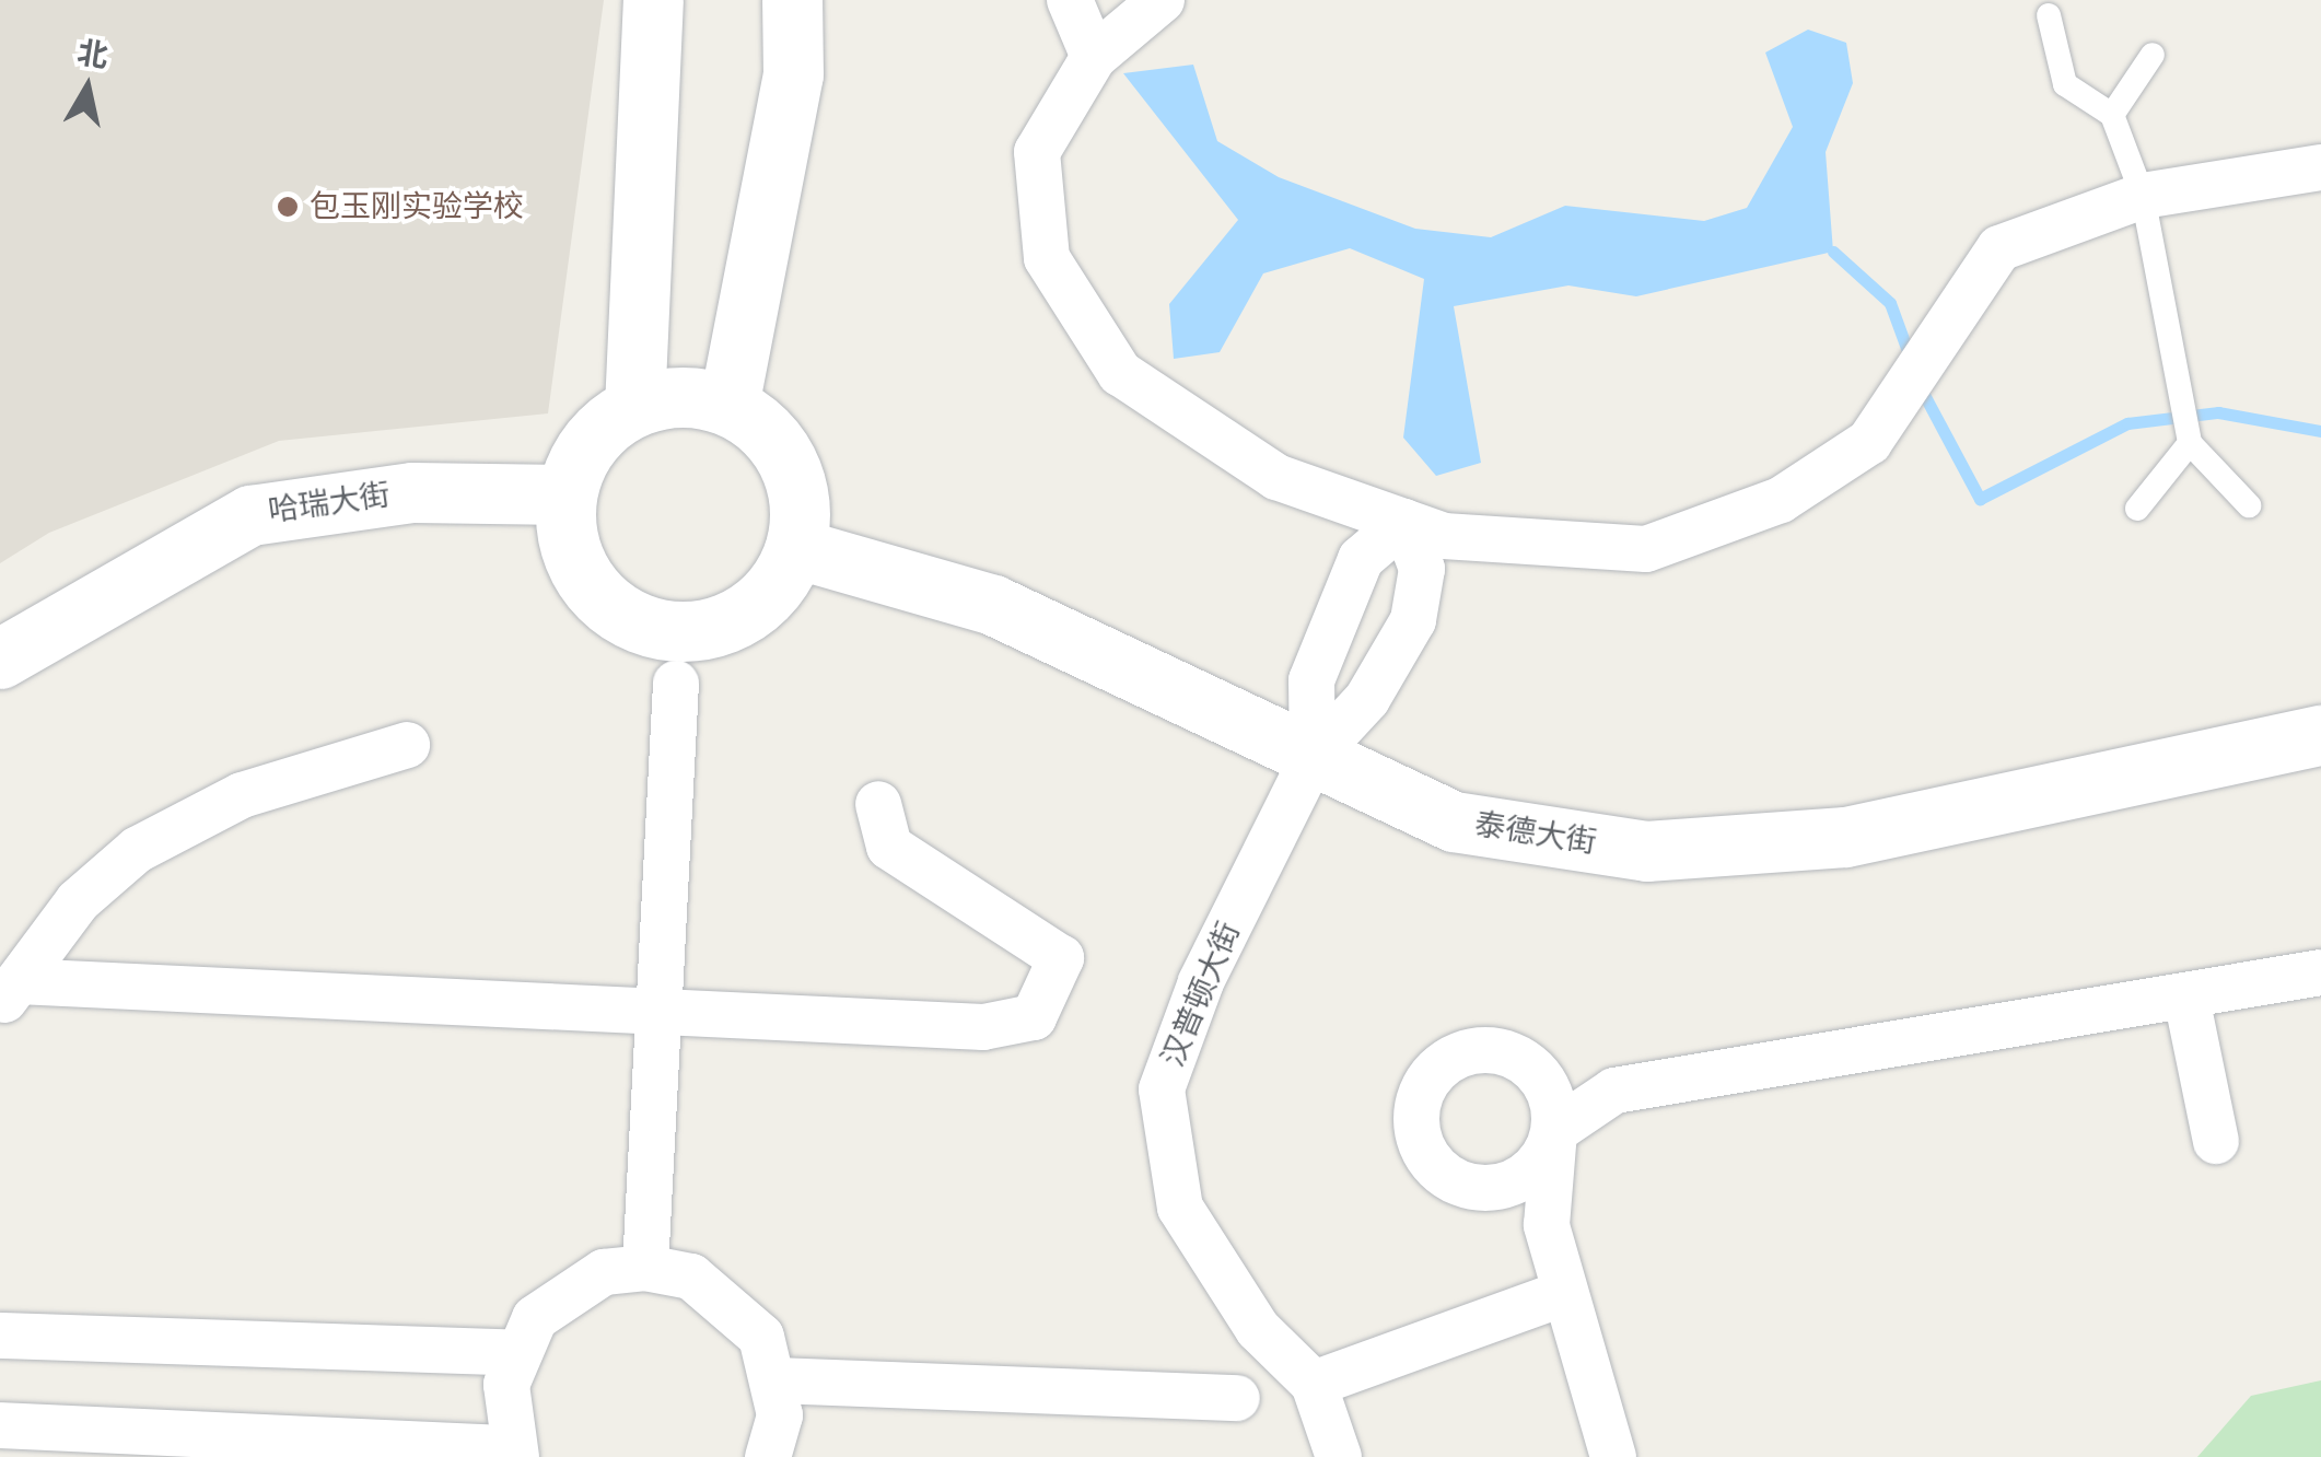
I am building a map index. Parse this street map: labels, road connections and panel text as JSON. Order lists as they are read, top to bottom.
{
  "streets": {
    "street": ["哈瑞大街", "泰德大街", "汉普顿大街"]
  },
  "crossings": [
    ["哈瑞大街", "泰德大街"],
    ["泰德大街", "汉普顿大街"]
  ],
  "places": ["包玉刚实验学校"],
  "north": "top"
}
